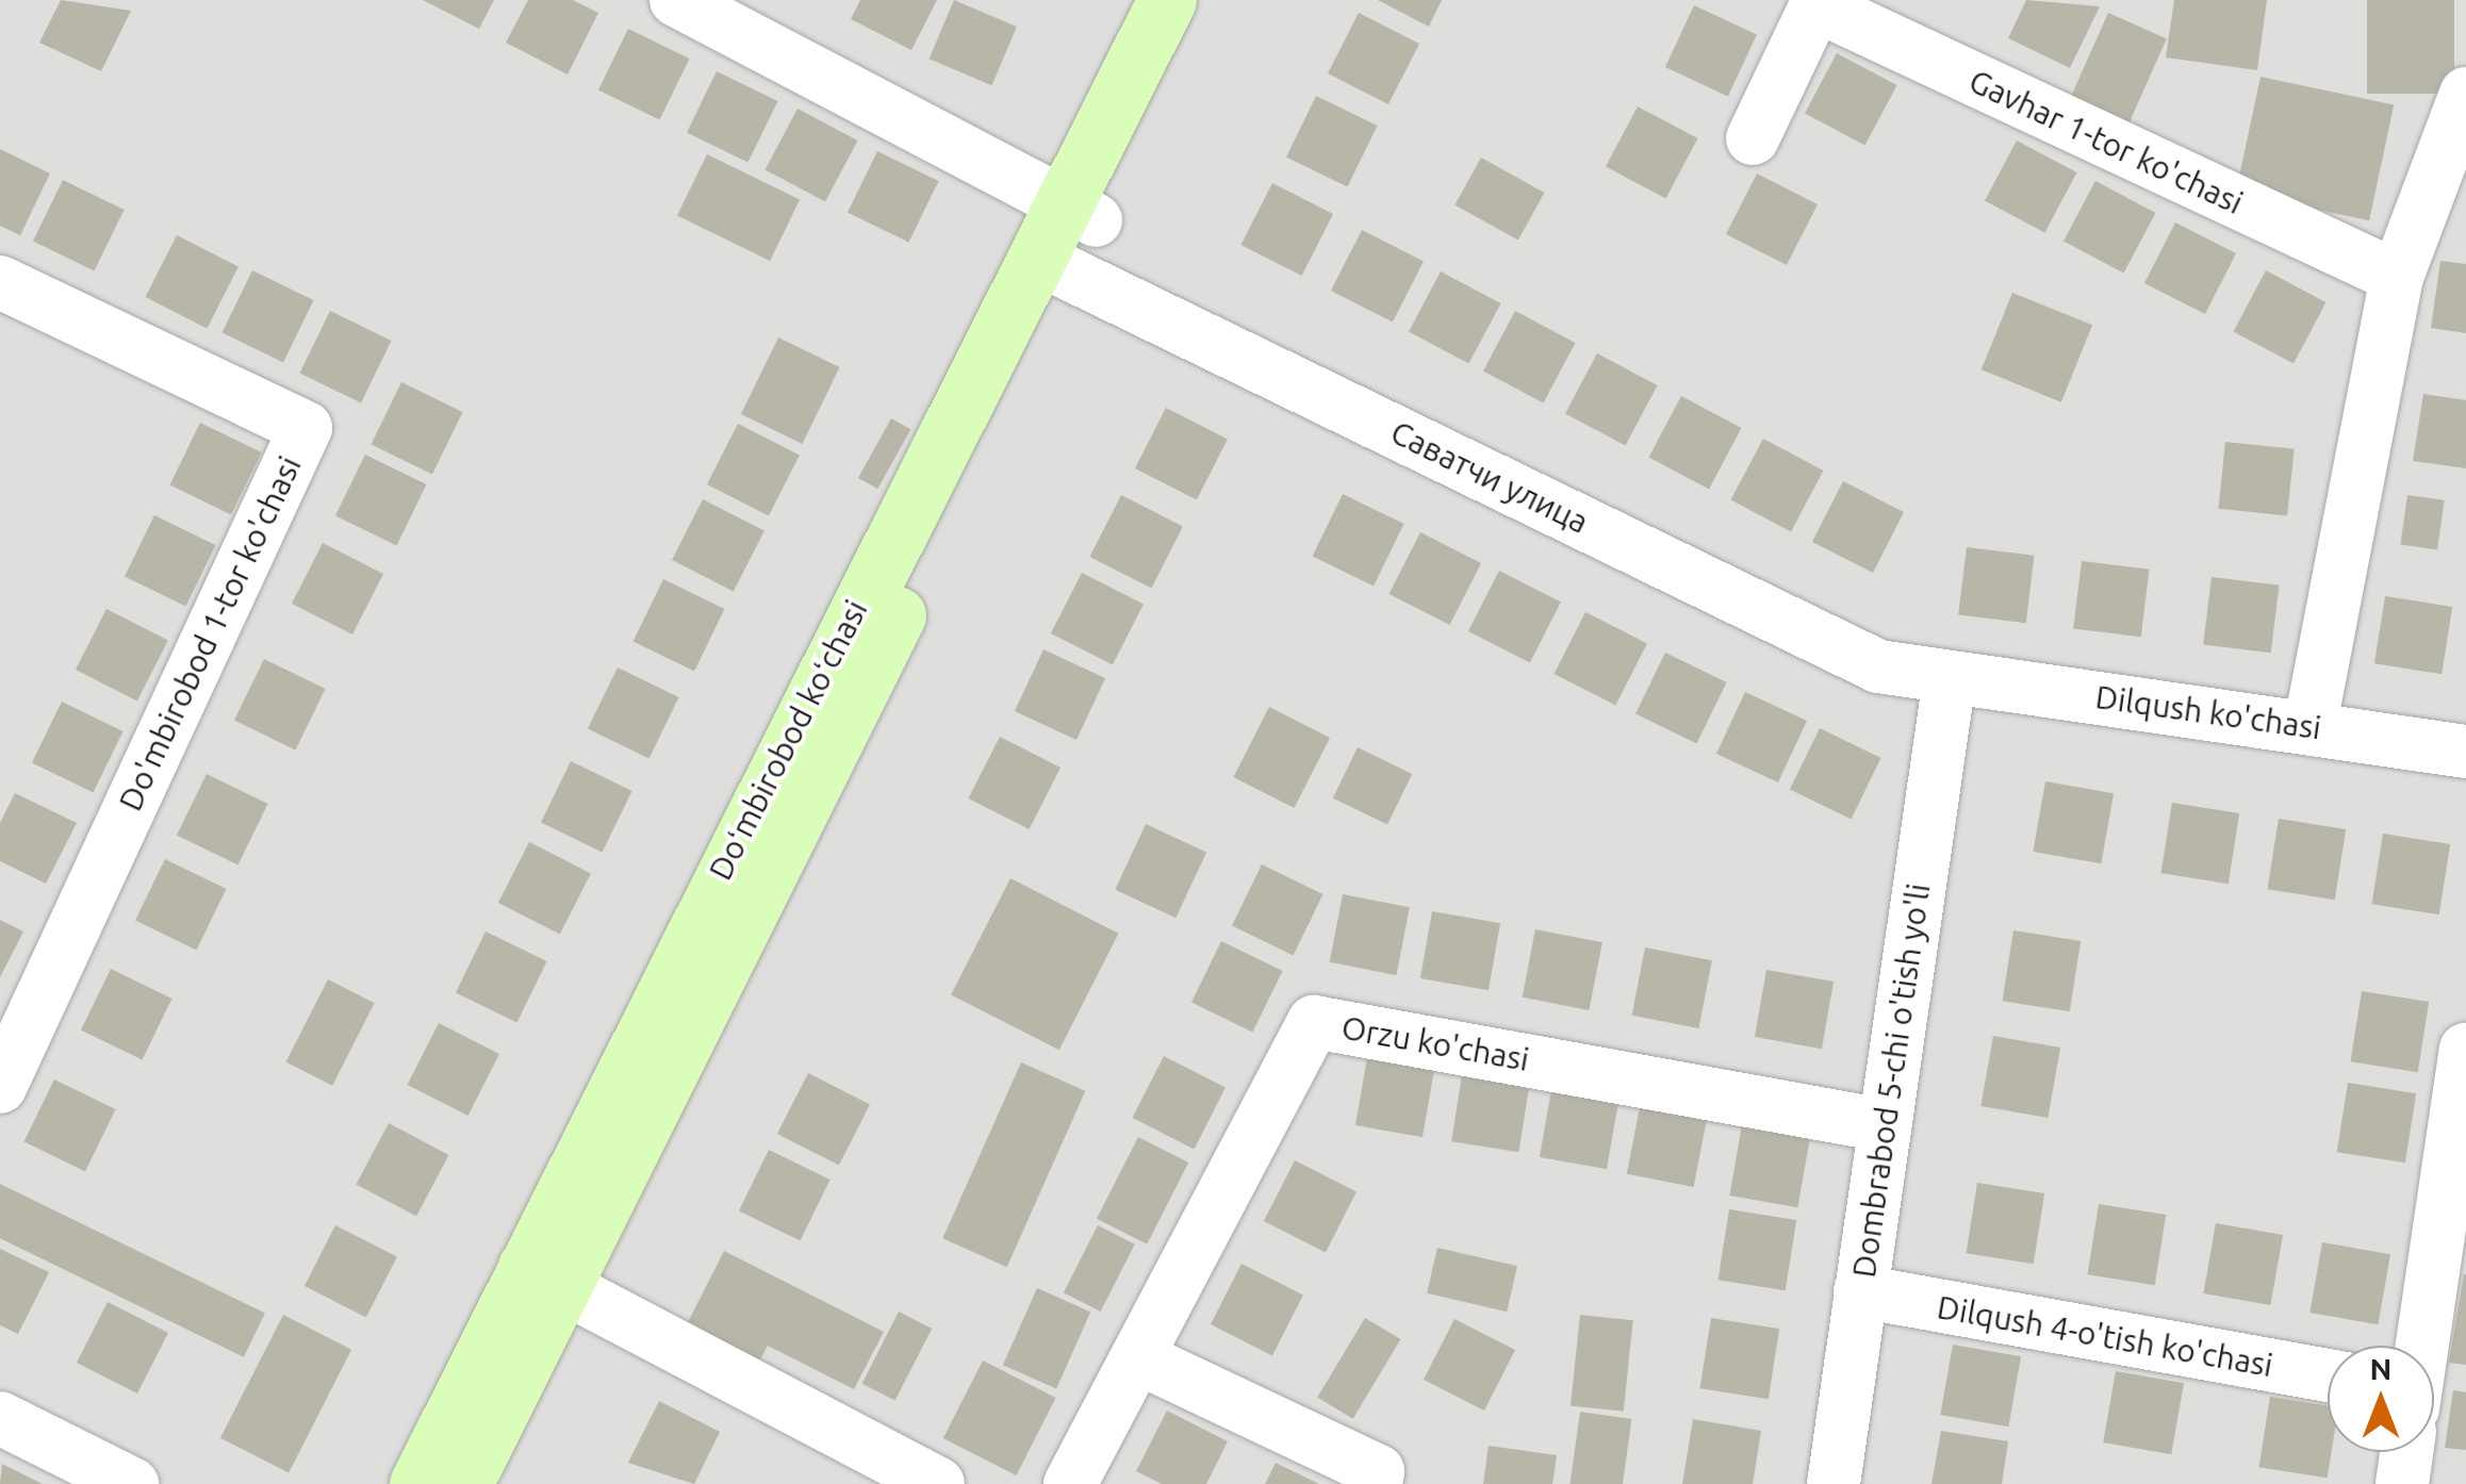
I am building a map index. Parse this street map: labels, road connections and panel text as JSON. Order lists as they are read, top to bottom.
{
  "streets": {
    "main road": ["Doʻmbirobod koʻchasi"],
    "street": [
      "Gavhar 1-tor ko'chasi",
      "Саватчи улица",
      "Do'mbirobod 1-tor ko'chasi",
      "Dilqush ko'chasi",
      "Orzu ko'chasi",
      "Dombrabod 5-chi o'tish yo'li",
      "Dilqush 4-o'tish ko'chasi"
    ]
  },
  "crossings": [
    ["Саватчи улица", "Dilqush ko'chasi"],
    ["Саватчи улица", "Doʻmbirobod koʻchasi"],
    ["Саватчи улица", "Dombrabod 5-chi o'tish yo'li"],
    ["Dilqush ko'chasi", "Dombrabod 5-chi o'tish yo'li"],
    ["Orzu ko'chasi", "Dombrabod 5-chi o'tish yo'li"],
    ["Dombrabod 5-chi o'tish yo'li", "Dilqush 4-o'tish ko'chasi"]
  ],
  "north": "top"
}
